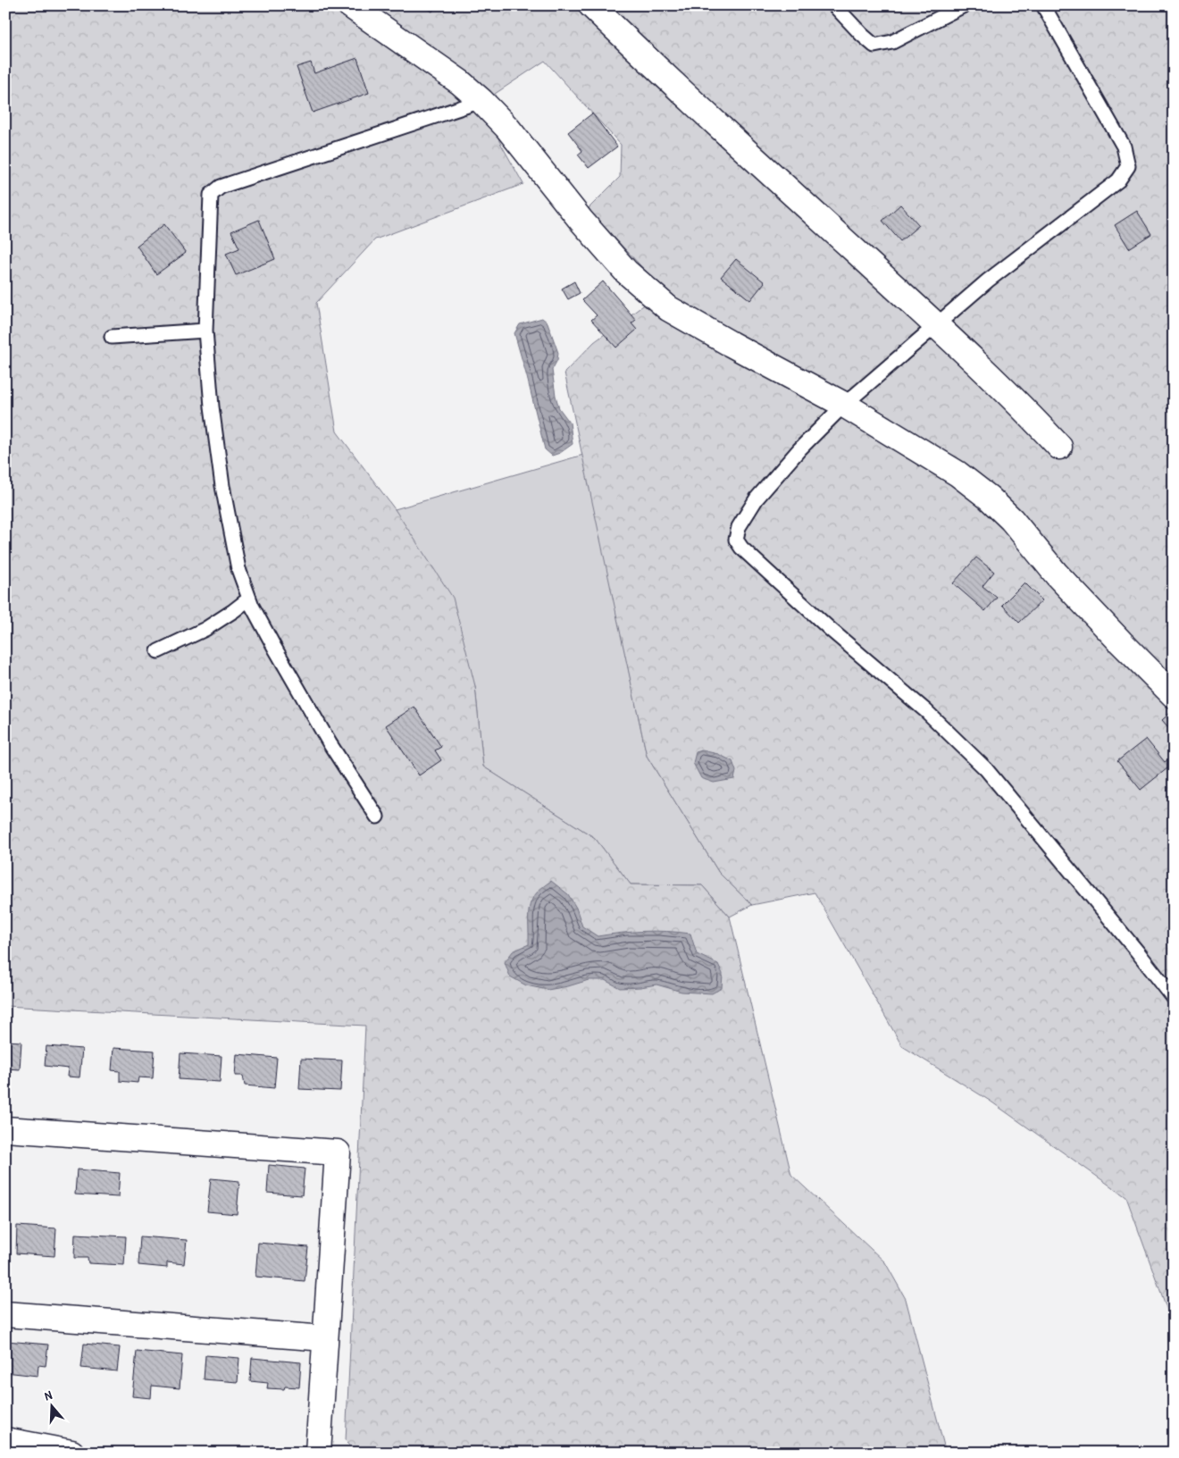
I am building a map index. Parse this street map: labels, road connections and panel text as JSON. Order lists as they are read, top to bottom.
{
  "north": "top"
}
